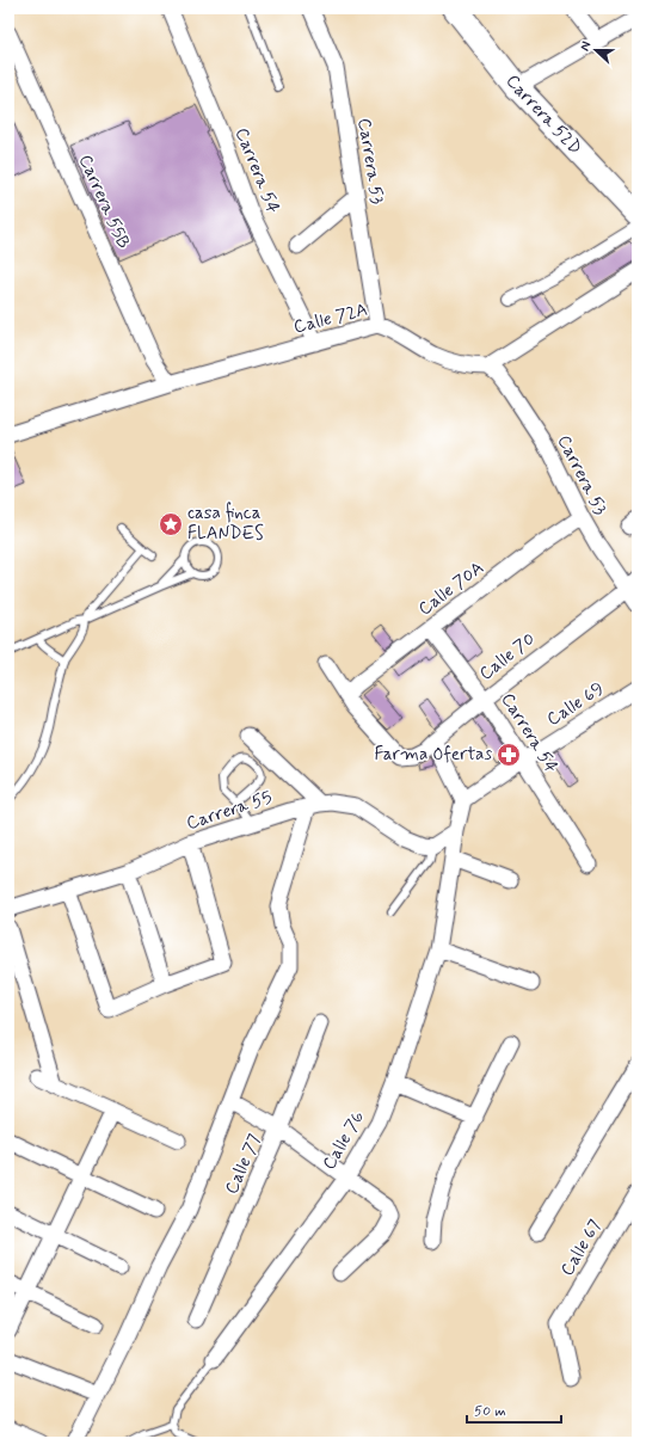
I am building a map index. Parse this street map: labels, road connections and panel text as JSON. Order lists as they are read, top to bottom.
{
  "streets": {
    "main road": ["Carrera 52D"],
    "street": [
      "Carrera 53",
      "Carrera 54",
      "Carrera 55B",
      "Calle 72A",
      "Calle 70A",
      "Calle 70",
      "Calle 69",
      "Carrera 55",
      "Calle 76",
      "Calle 77",
      "Calle 67"
    ]
  },
  "crossings": [
    ["Carrera 53", "Calle 72A"],
    ["Carrera 53", "Calle 70A"],
    ["Carrera 53", "Calle 70"],
    ["Carrera 54", "Calle 72A"],
    ["Carrera 54", "Calle 70A"],
    ["Carrera 54", "Calle 70"],
    ["Carrera 54", "Calle 69"],
    ["Carrera 55B", "Calle 72A"],
    ["Calle 70A", "Calle 70"],
    ["Calle 69", "Calle 76"]
  ],
  "places": {
    "place": ["casa finca FLANDES"],
    "pharmacy": ["Farma Ofertas"]
  },
  "scale_bar": "50 m",
  "north": "left"
}
